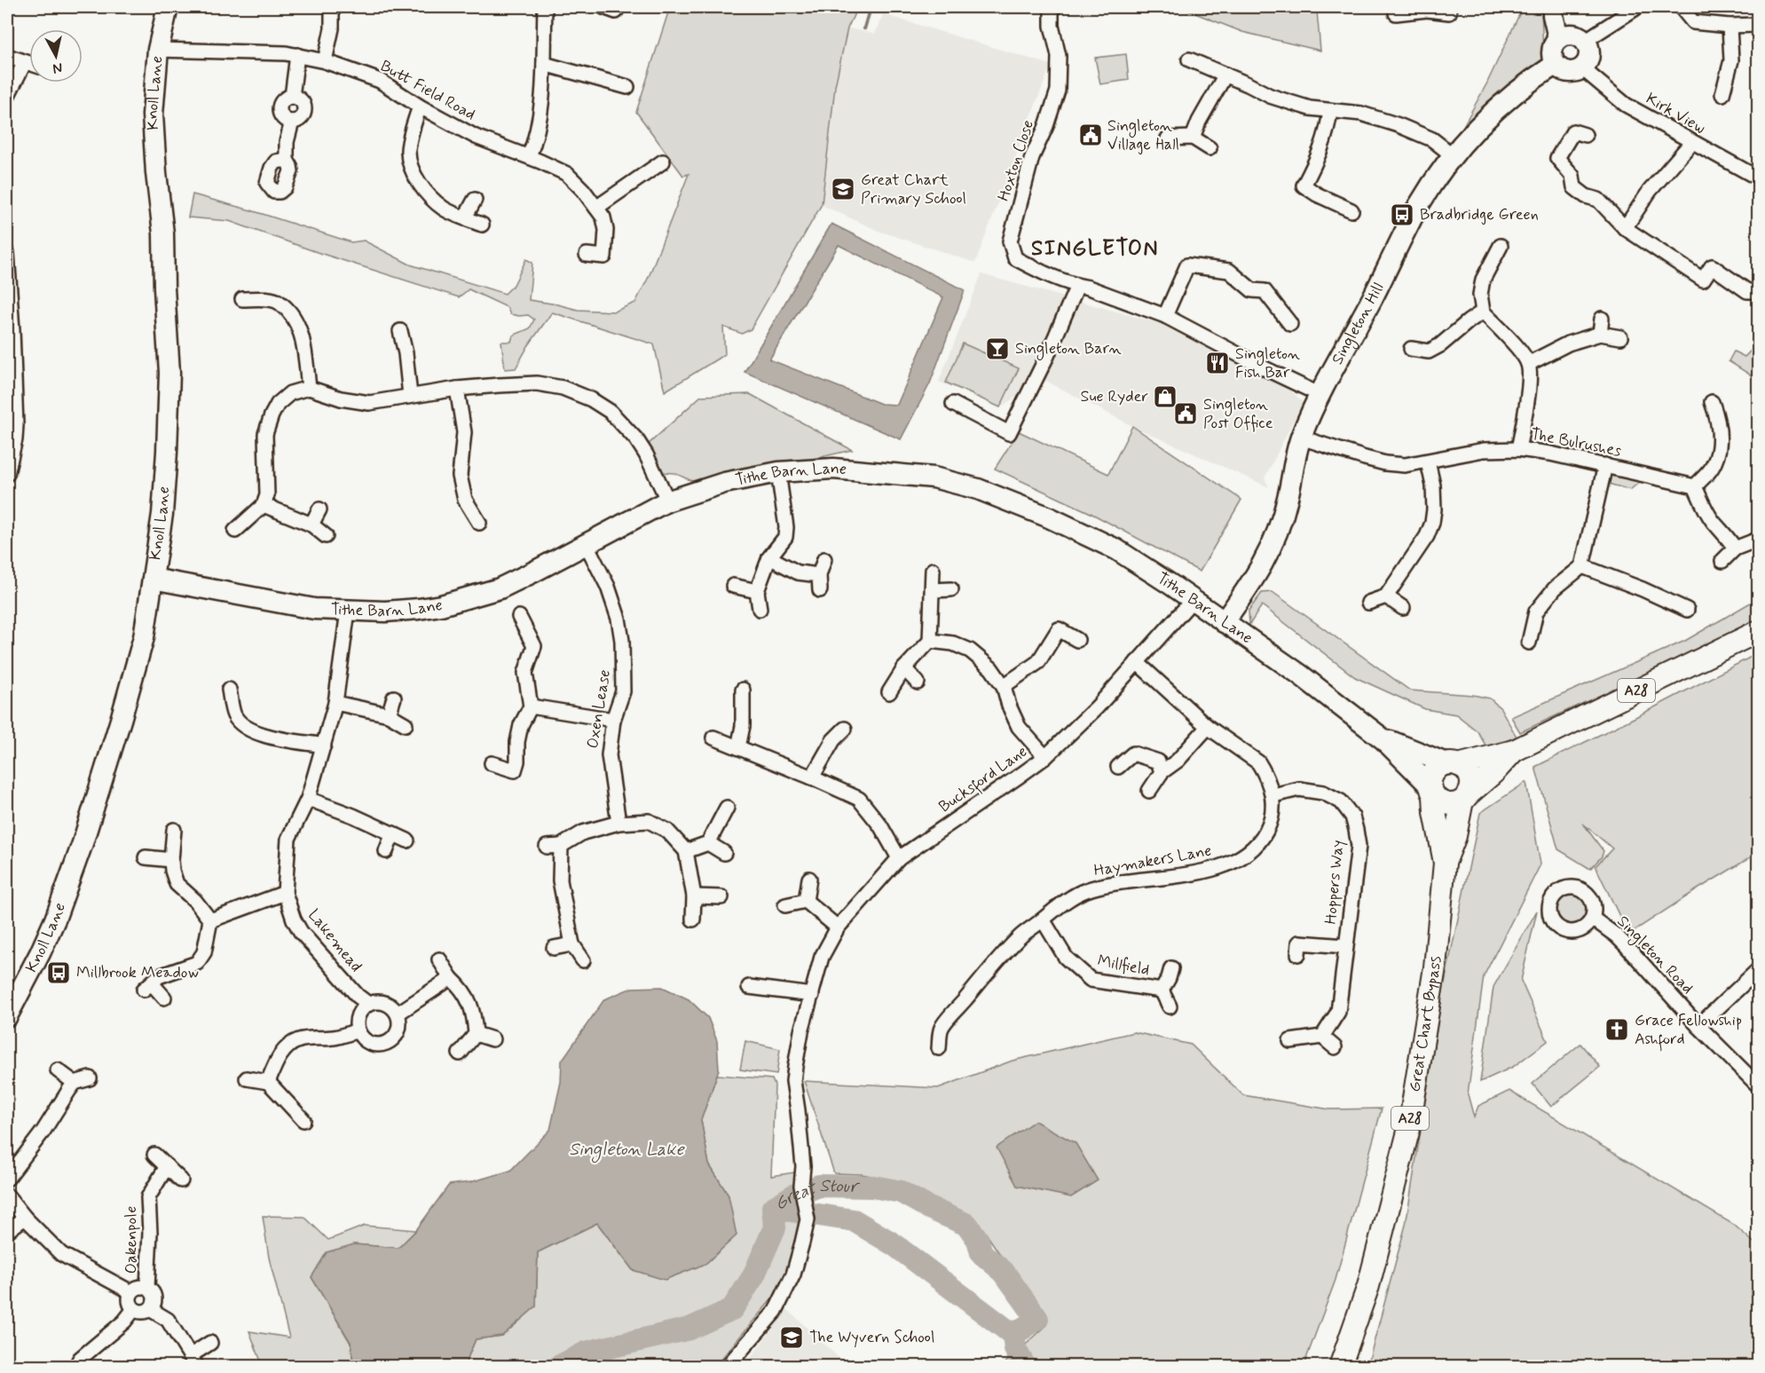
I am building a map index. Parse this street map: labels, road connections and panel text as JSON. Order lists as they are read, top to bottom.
{
  "streets": {
    "main road": ["A28", "Great Chart Bypass"],
    "street": [
      "Butt Field Road",
      "Knoll Lane",
      "Kirk View",
      "Hoxton Close",
      "Singleton Hill",
      "The Bulrushes",
      "Tithe Barn Lane",
      "Oxen Lease",
      "Bucksford Lane",
      "Haymakers Lane",
      "Hoppers Way",
      "Lakemead",
      "Singleton Road",
      "Millfield",
      "Oakenpole"
    ]
  },
  "crossings": [
    ["Butt Field Road", "Knoll Lane"],
    ["Knoll Lane", "Tithe Barn Lane"],
    ["Kirk View", "Singleton Hill"],
    ["Hoxton Close", "Singleton Hill"],
    ["Singleton Hill", "The Bulrushes"],
    ["Singleton Hill", "Tithe Barn Lane"],
    ["Tithe Barn Lane", "A28"],
    ["Tithe Barn Lane", "Oxen Lease"],
    ["Tithe Barn Lane", "Bucksford Lane"],
    ["Tithe Barn Lane", "Lakemead"],
    ["Tithe Barn Lane", "Great Chart Bypass"],
    ["A28", "Great Chart Bypass"],
    ["Bucksford Lane", "Haymakers Lane"],
    ["Haymakers Lane", "Hoppers Way"],
    ["Haymakers Lane", "Millfield"]
  ],
  "districts": ["SINGLETON"],
  "water": ["Singleton Lake", "Great Stour"],
  "places": {
    "public building": ["Singleton Village Hall", "Singleton Post Office"],
    "school or university": ["Great Chart Primary School", "The Wyvern School"],
    "bus stop": ["Bradbridge Green", "Millbrook Meadow"],
    "bar": ["Singleton Barn"],
    "restaurant": ["Singleton Fish Bar"],
    "shop": ["Sue Ryder"],
    "church": ["Grace Fellowship Ashford"]
  },
  "north": "bottom"
}
